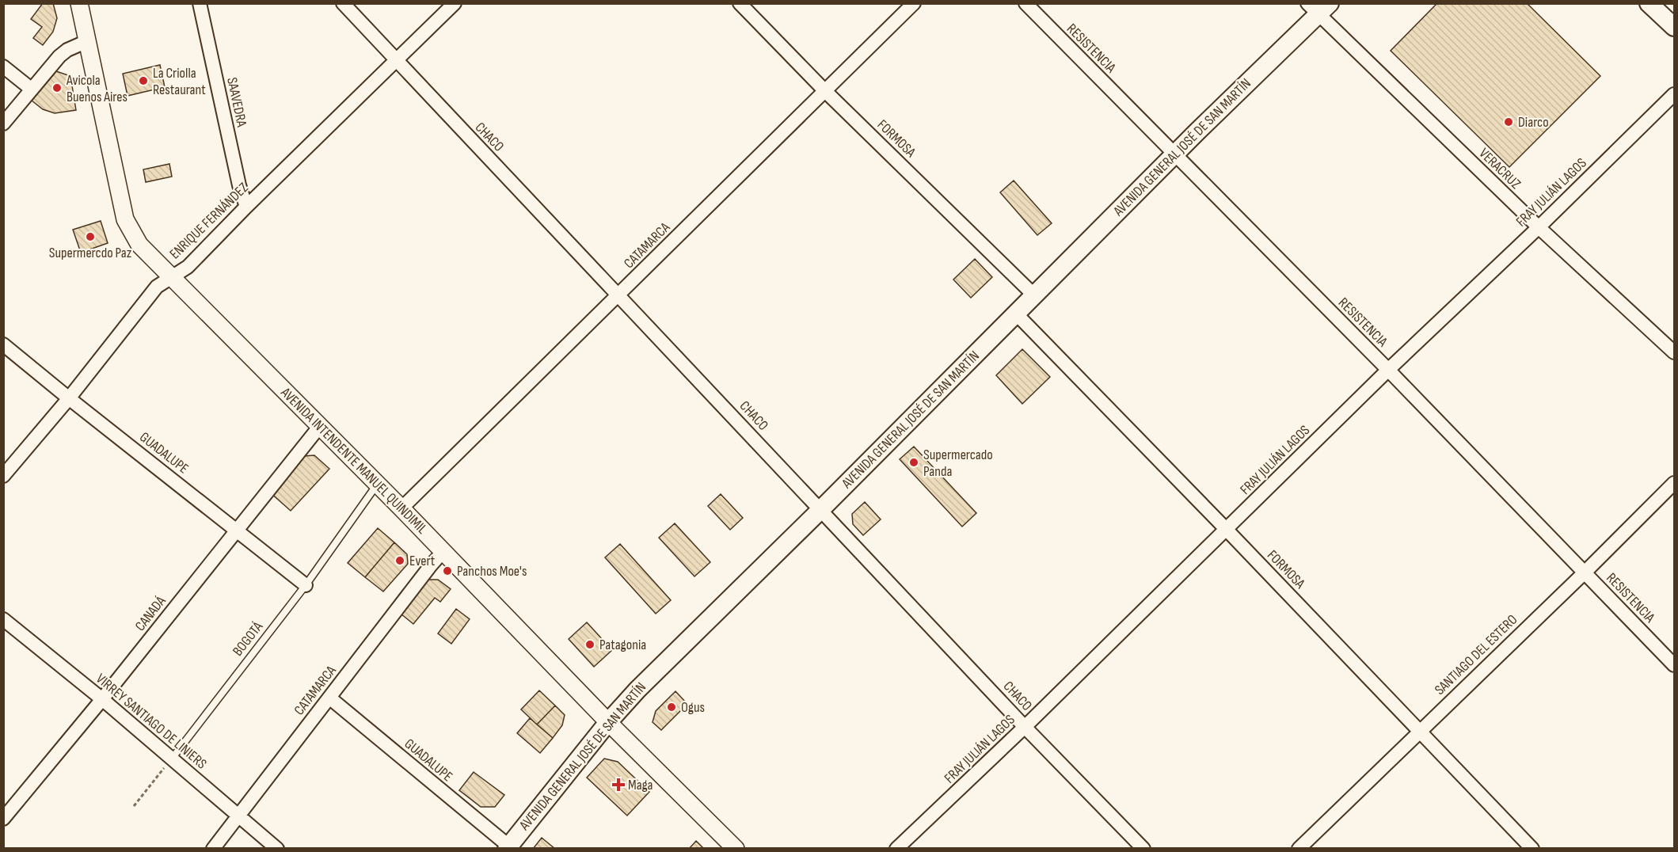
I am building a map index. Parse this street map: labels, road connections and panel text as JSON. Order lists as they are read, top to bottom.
{
  "streets": {
    "main road": ["AVENIDA GENERAL JOSÉ DE SAN MARTÍN"],
    "street": [
      "RESISTENCIA",
      "SAAVEDRA",
      "CHACO",
      "FORMOSA",
      "VERACRUZ",
      "FRAY JULIÁN LAGOS",
      "ENRIQUE FERNÁNDEZ",
      "CATAMARCA",
      "GUADALUPE",
      "AVENIDA INTENDENTE MANUEL QUINDIMIL",
      "CANADÁ",
      "SANTIAGO DEL ESTERO",
      "VIRREY SANTIAGO DE LINIERS"
    ],
    "lane": ["BOGOTÁ"]
  },
  "crossings": [
    ["RESISTENCIA", "AVENIDA GENERAL JOSÉ DE SAN MARTÍN"],
    ["RESISTENCIA", "FRAY JULIÁN LAGOS"],
    ["RESISTENCIA", "SANTIAGO DEL ESTERO"],
    ["SAAVEDRA", "ENRIQUE FERNÁNDEZ"],
    ["CHACO", "AVENIDA GENERAL JOSÉ DE SAN MARTÍN"],
    ["CHACO", "FRAY JULIÁN LAGOS"],
    ["CHACO", "ENRIQUE FERNÁNDEZ"],
    ["CHACO", "CATAMARCA"],
    ["FORMOSA", "AVENIDA GENERAL JOSÉ DE SAN MARTÍN"],
    ["FORMOSA", "FRAY JULIÁN LAGOS"],
    ["FORMOSA", "CATAMARCA"],
    ["FORMOSA", "SANTIAGO DEL ESTERO"],
    ["AVENIDA GENERAL JOSÉ DE SAN MARTÍN", "VERACRUZ"],
    ["AVENIDA GENERAL JOSÉ DE SAN MARTÍN", "GUADALUPE"],
    ["AVENIDA GENERAL JOSÉ DE SAN MARTÍN", "AVENIDA INTENDENTE MANUEL QUINDIMIL"],
    ["VERACRUZ", "FRAY JULIÁN LAGOS"],
    ["ENRIQUE FERNÁNDEZ", "GUADALUPE"],
    ["ENRIQUE FERNÁNDEZ", "AVENIDA INTENDENTE MANUEL QUINDIMIL"],
    ["CATAMARCA", "GUADALUPE"],
    ["CATAMARCA", "AVENIDA INTENDENTE MANUEL QUINDIMIL"],
    ["CATAMARCA", "VIRREY SANTIAGO DE LINIERS"],
    ["GUADALUPE", "CANADÁ"],
    ["GUADALUPE", "BOGOTÁ"],
    ["AVENIDA INTENDENTE MANUEL QUINDIMIL", "CANADÁ"],
    ["AVENIDA INTENDENTE MANUEL QUINDIMIL", "BOGOTÁ"],
    ["CANADÁ", "VIRREY SANTIAGO DE LINIERS"],
    ["BOGOTÁ", "VIRREY SANTIAGO DE LINIERS"]
  ],
  "places": {
    "other": [
      "La Criolla Restaurant",
      "Avicola Buenos Aires",
      "Diarco",
      "Supermercdo Paz",
      "Supermercado Panda",
      "Evert",
      "Panchos Moe's",
      "Patagonia",
      "Ogus"
    ],
    "health": ["Maga"]
  }
}
